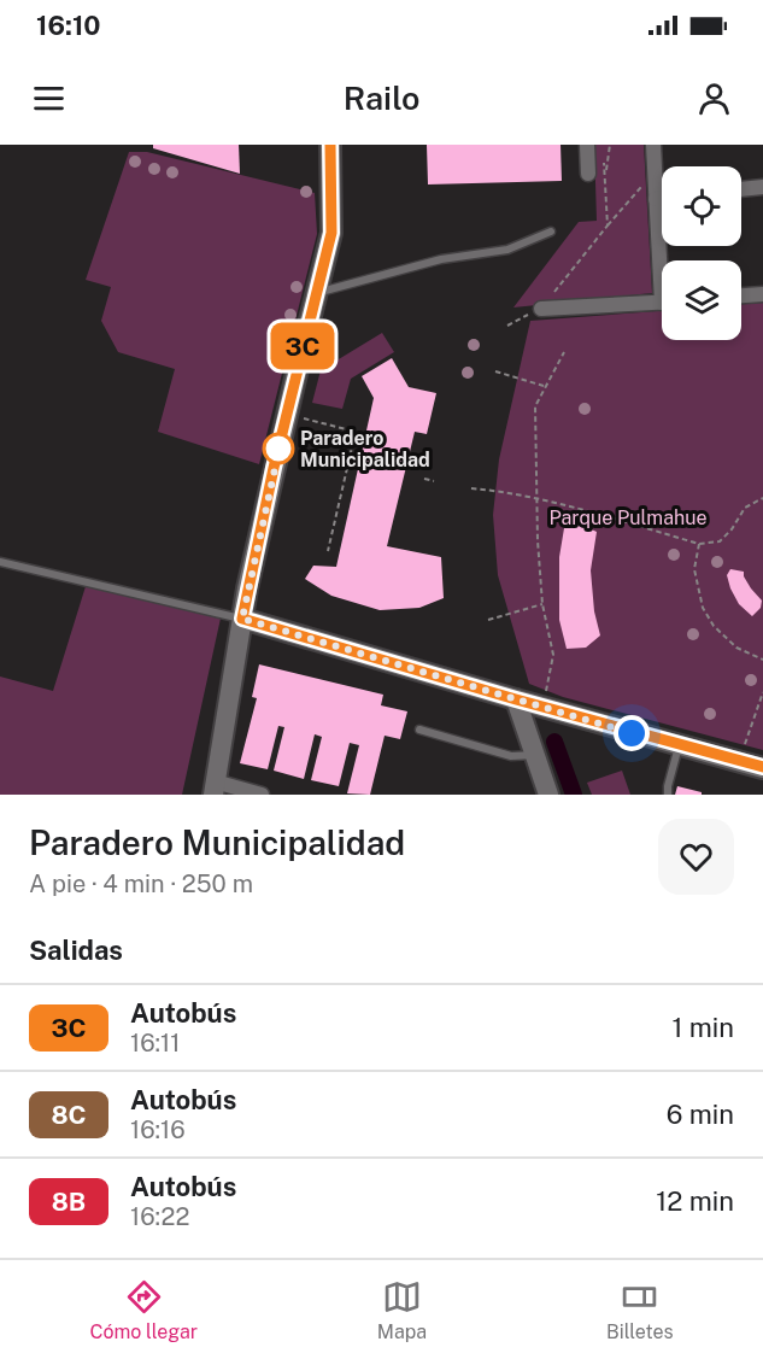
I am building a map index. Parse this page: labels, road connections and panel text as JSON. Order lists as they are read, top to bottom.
{
  "parks": ["Parque Pulmahue"],
  "places": ["Paradero Municipalidad"],
  "lines": ["bus line 3C"],
  "page": {
    "status": "16:10",
    "header": "Railo",
    "on_map": "3C",
    "heading": [
      ["Paradero Municipalidad", "A pie · 4 min · 250 m"],
      "Salidas"
    ],
    "list": [
      {
        "mark": "3C",
        "name": "Autobús",
        "note": "16:11",
        "value": "1 min"
      },
      {
        "mark": "8C",
        "name": "Autobús",
        "note": "16:16",
        "value": "6 min"
      },
      {
        "mark": "8B",
        "name": "Autobús",
        "note": "16:22",
        "value": "12 min"
      }
    ],
    "tabs": ["Cómo llegar", "Mapa", "Billetes"]
  }
}
